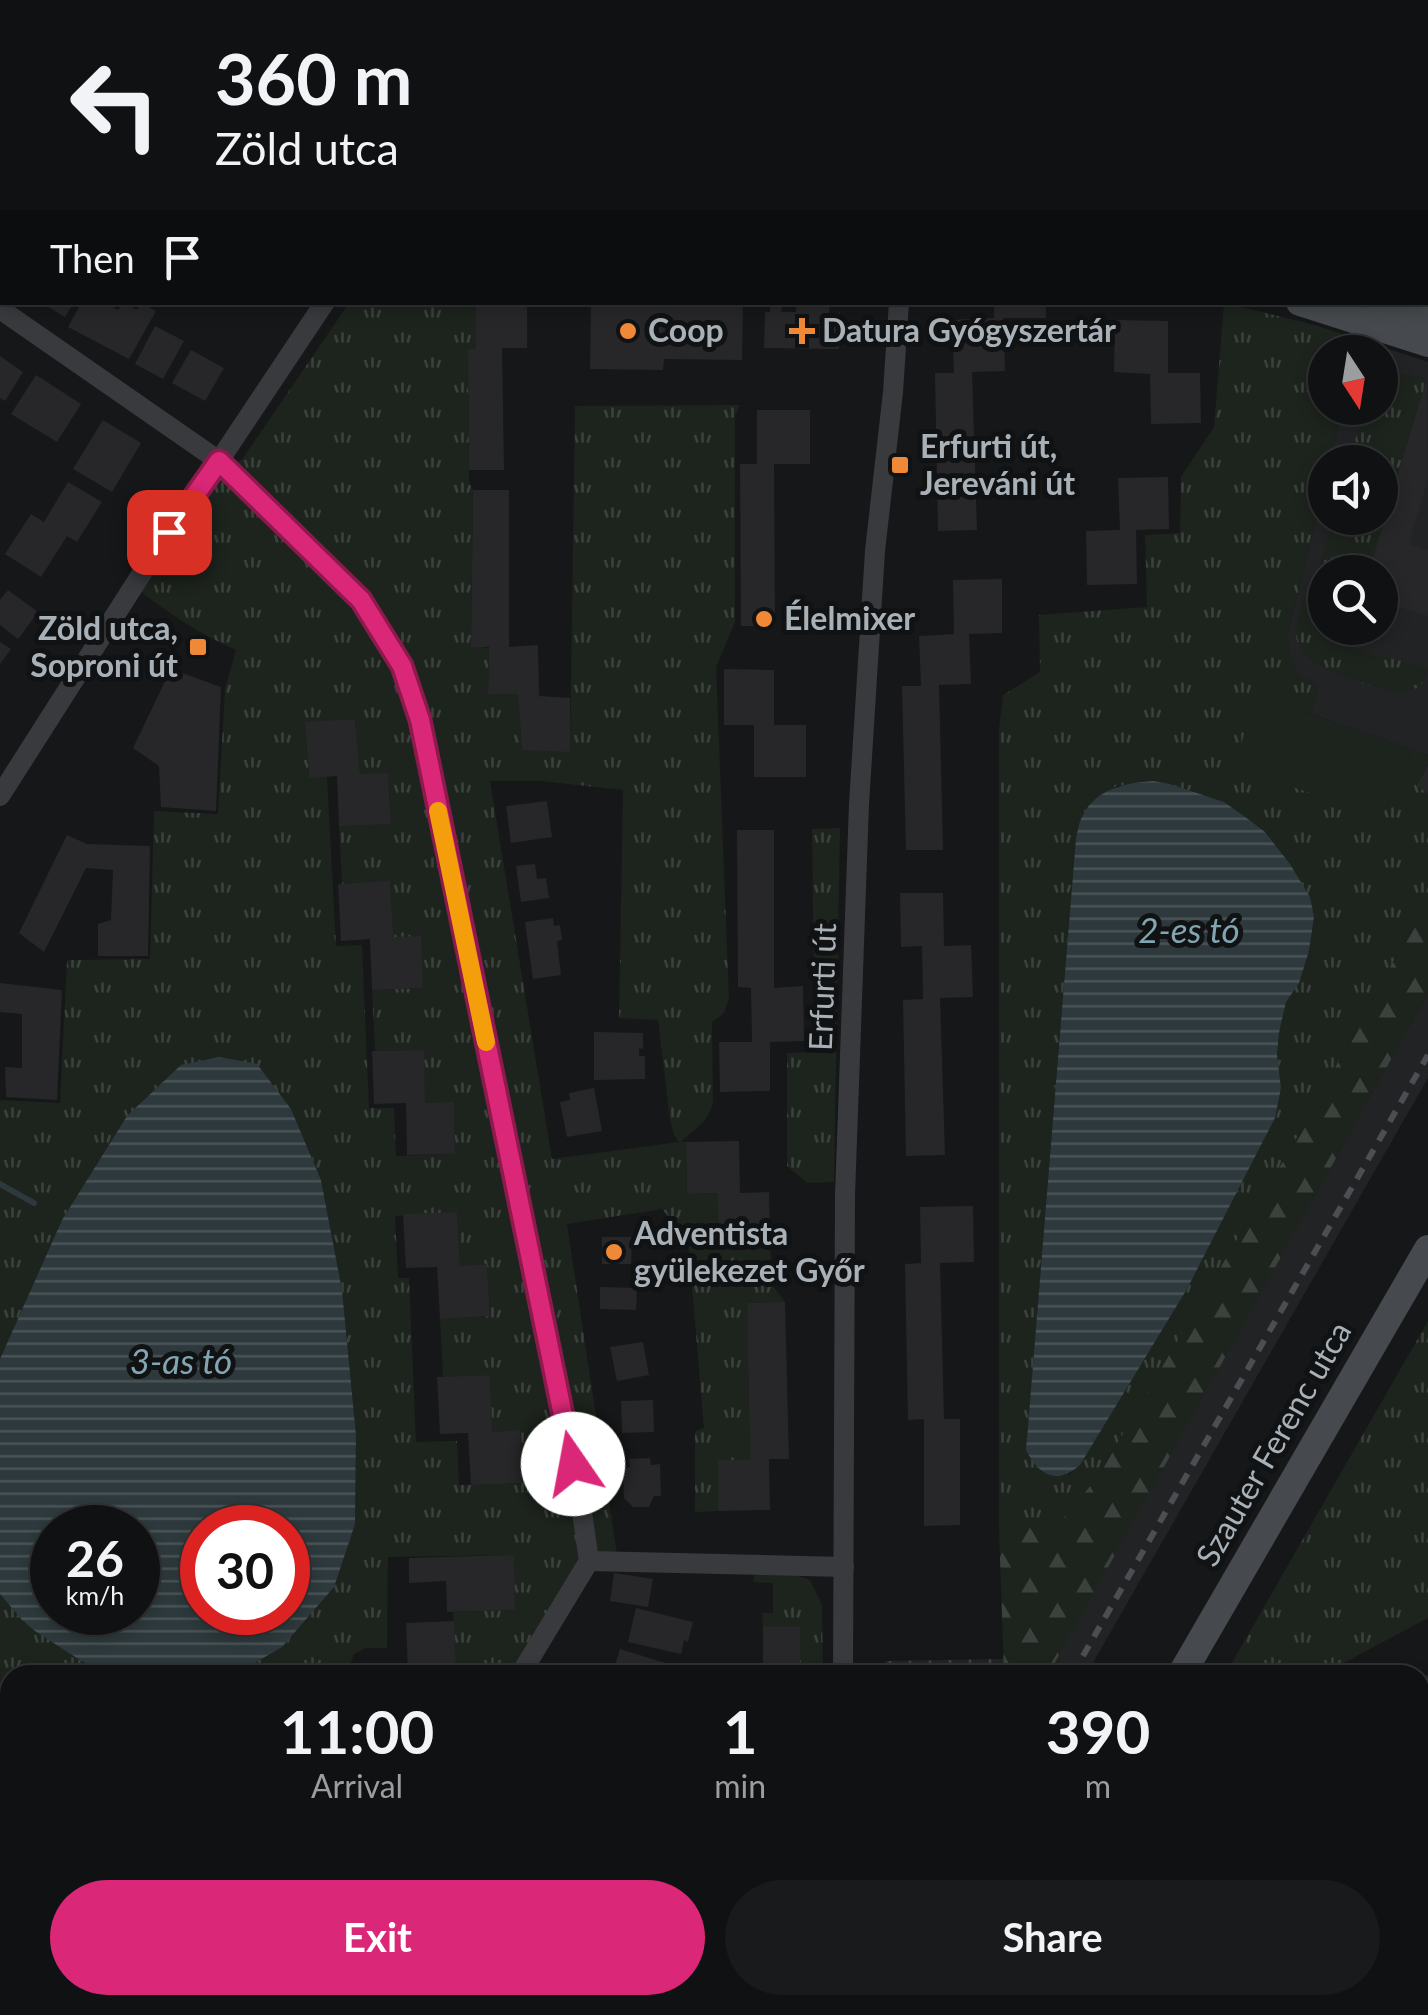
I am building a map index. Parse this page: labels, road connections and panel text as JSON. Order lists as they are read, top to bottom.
{
  "streets": {
    "street": ["Erfurti út", "Szauter Ferenc utca"]
  },
  "water": ["2-es tó", "3-as tó"],
  "places": {
    "other": ["Coop", "Élelmixer", "Adventista gyülekezet Győr"],
    "health": ["Datura Gyógyszertár"],
    "transit": ["Erfurti út, Jereváni út", "Zöld utca, Soproni út"]
  },
  "north": "bottom",
  "page": {
    "turn": ["360 m", "Zöld utca"],
    "then": "Then",
    "speed": "26 km/h",
    "limit": "30",
    "eta": [
      "11:00",
      "Arrival",
      "1",
      "min",
      "390",
      "m"
    ],
    "buttons": ["Exit", "Share"]
  }
}
